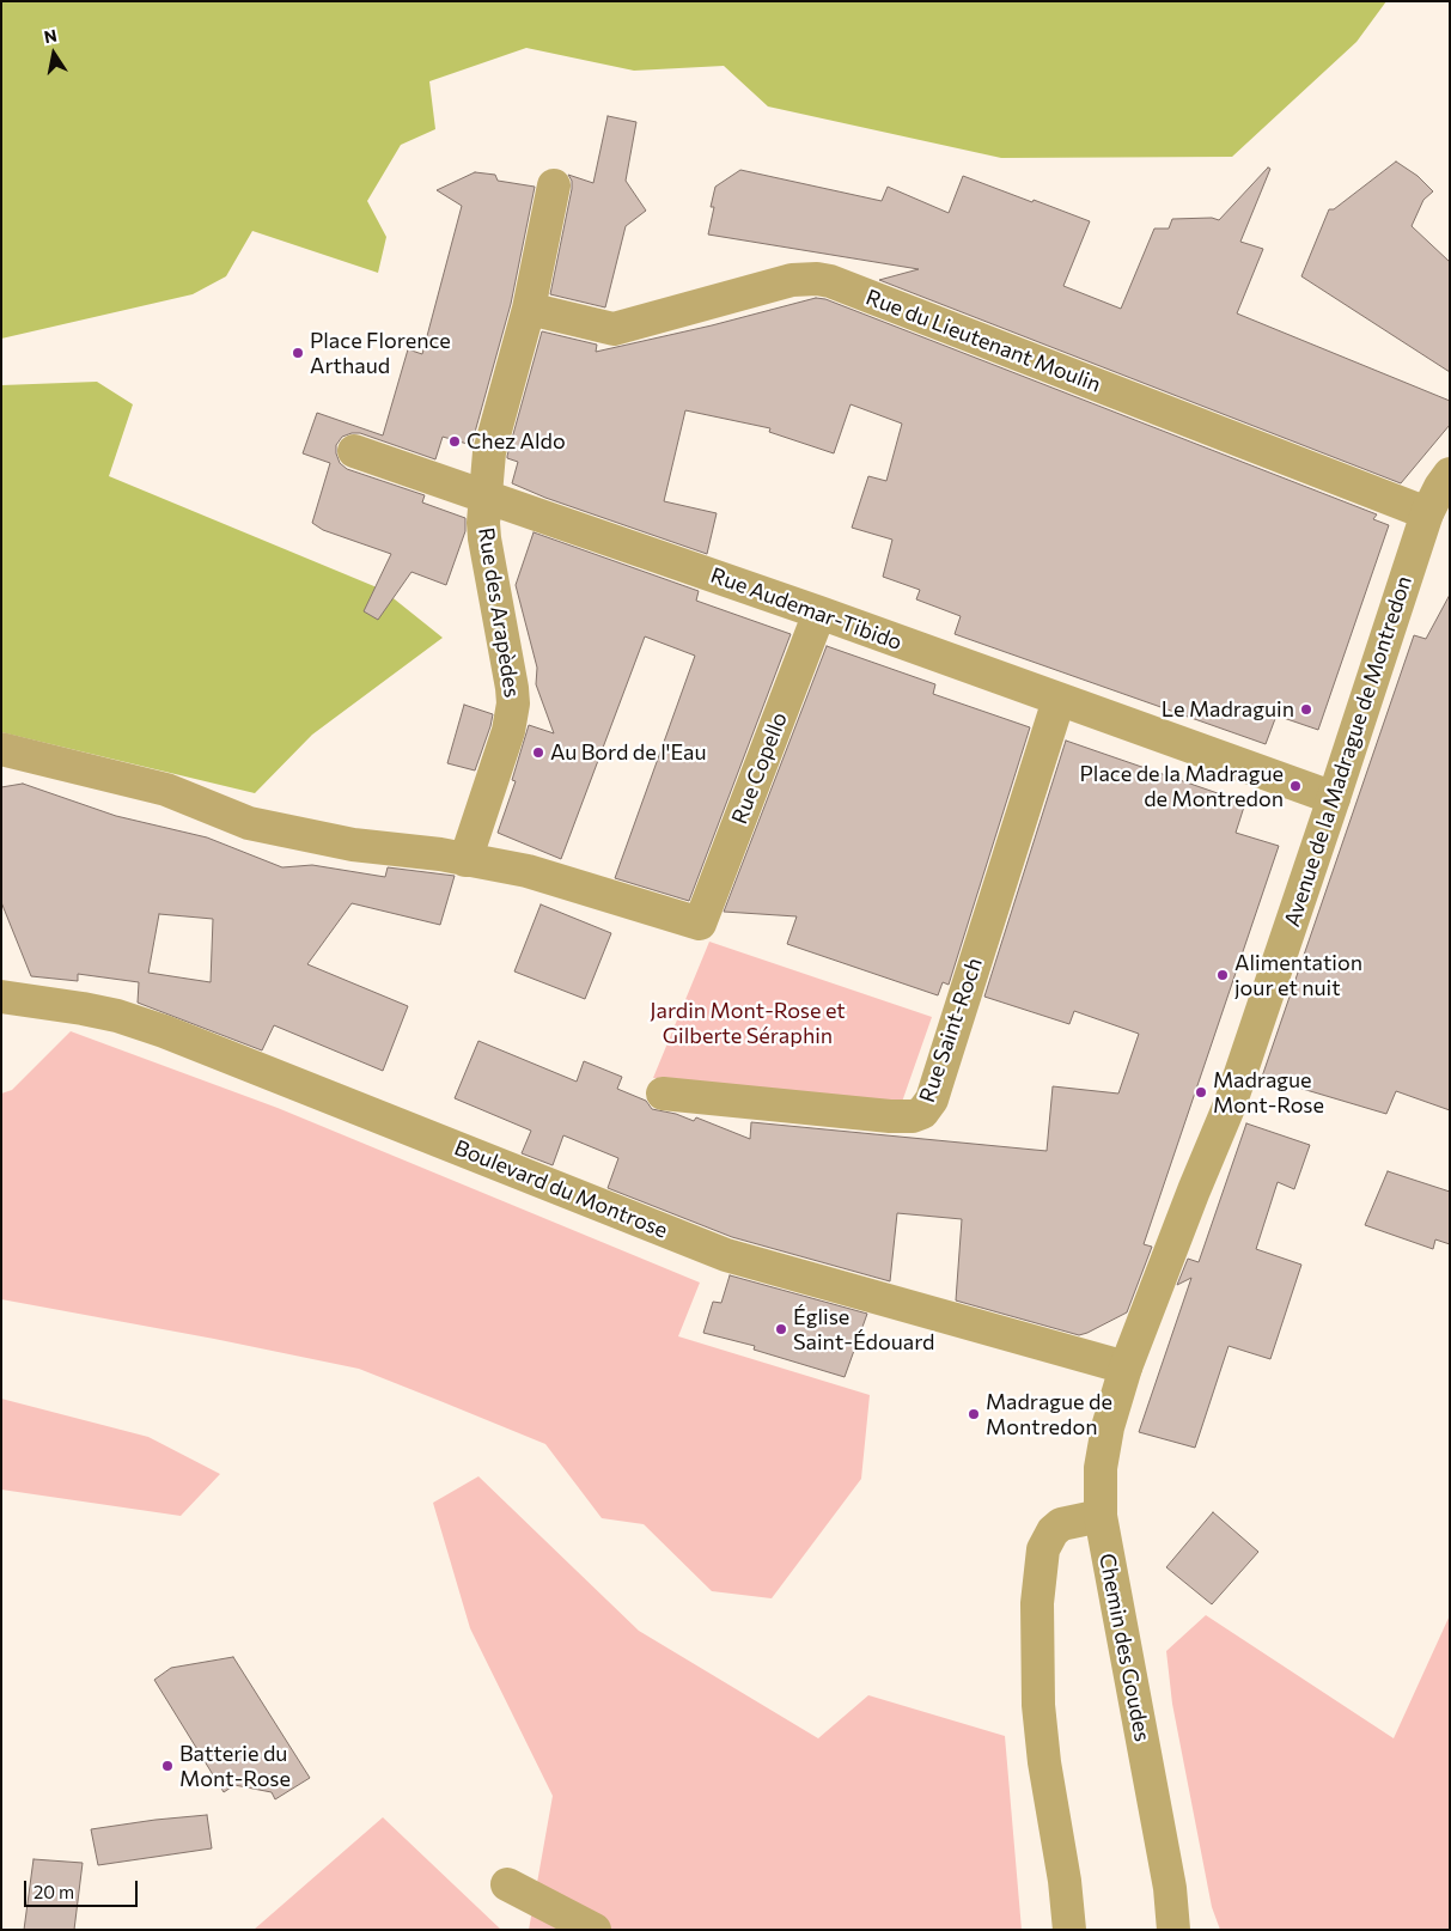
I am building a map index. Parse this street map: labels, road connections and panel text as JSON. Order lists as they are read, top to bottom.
{
  "streets": {
    "street": [
      "Rue du Lieutenant Moulin",
      "Rue Audemar-Tibido",
      "Rue des Arapèdes",
      "Avenue de la Madrague de Montredon",
      "Rue Copello",
      "Rue Saint-Roch",
      "Boulevard du Montrose",
      "Chemin des Goudes"
    ]
  },
  "crossings": [
    ["Rue du Lieutenant Moulin", "Rue des Arapèdes"],
    ["Rue du Lieutenant Moulin", "Avenue de la Madrague de Montredon"],
    ["Rue Audemar-Tibido", "Rue des Arapèdes"],
    ["Rue Audemar-Tibido", "Avenue de la Madrague de Montredon"],
    ["Rue Audemar-Tibido", "Rue Copello"],
    ["Rue Audemar-Tibido", "Rue Saint-Roch"],
    ["Rue des Arapèdes", "Rue Copello"],
    ["Avenue de la Madrague de Montredon", "Boulevard du Montrose"],
    ["Avenue de la Madrague de Montredon", "Chemin des Goudes"],
    ["Boulevard du Montrose", "Chemin des Goudes"]
  ],
  "parks": ["Jardin Mont-Rose et Gilberte Séraphin"],
  "places": [
    "Place Florence Arthaud",
    "Chez Aldo",
    "Le Madraguin",
    "Au Bord de l'Eau",
    "Place de la Madrague de Montredon",
    "Alimentation jour et nuit",
    "Madrague Mont-Rose",
    "Église Saint-Édouard",
    "Madrague de Montredon",
    "Batterie du Mont-Rose"
  ],
  "scale_bar": "20 m",
  "north": "top"
}
